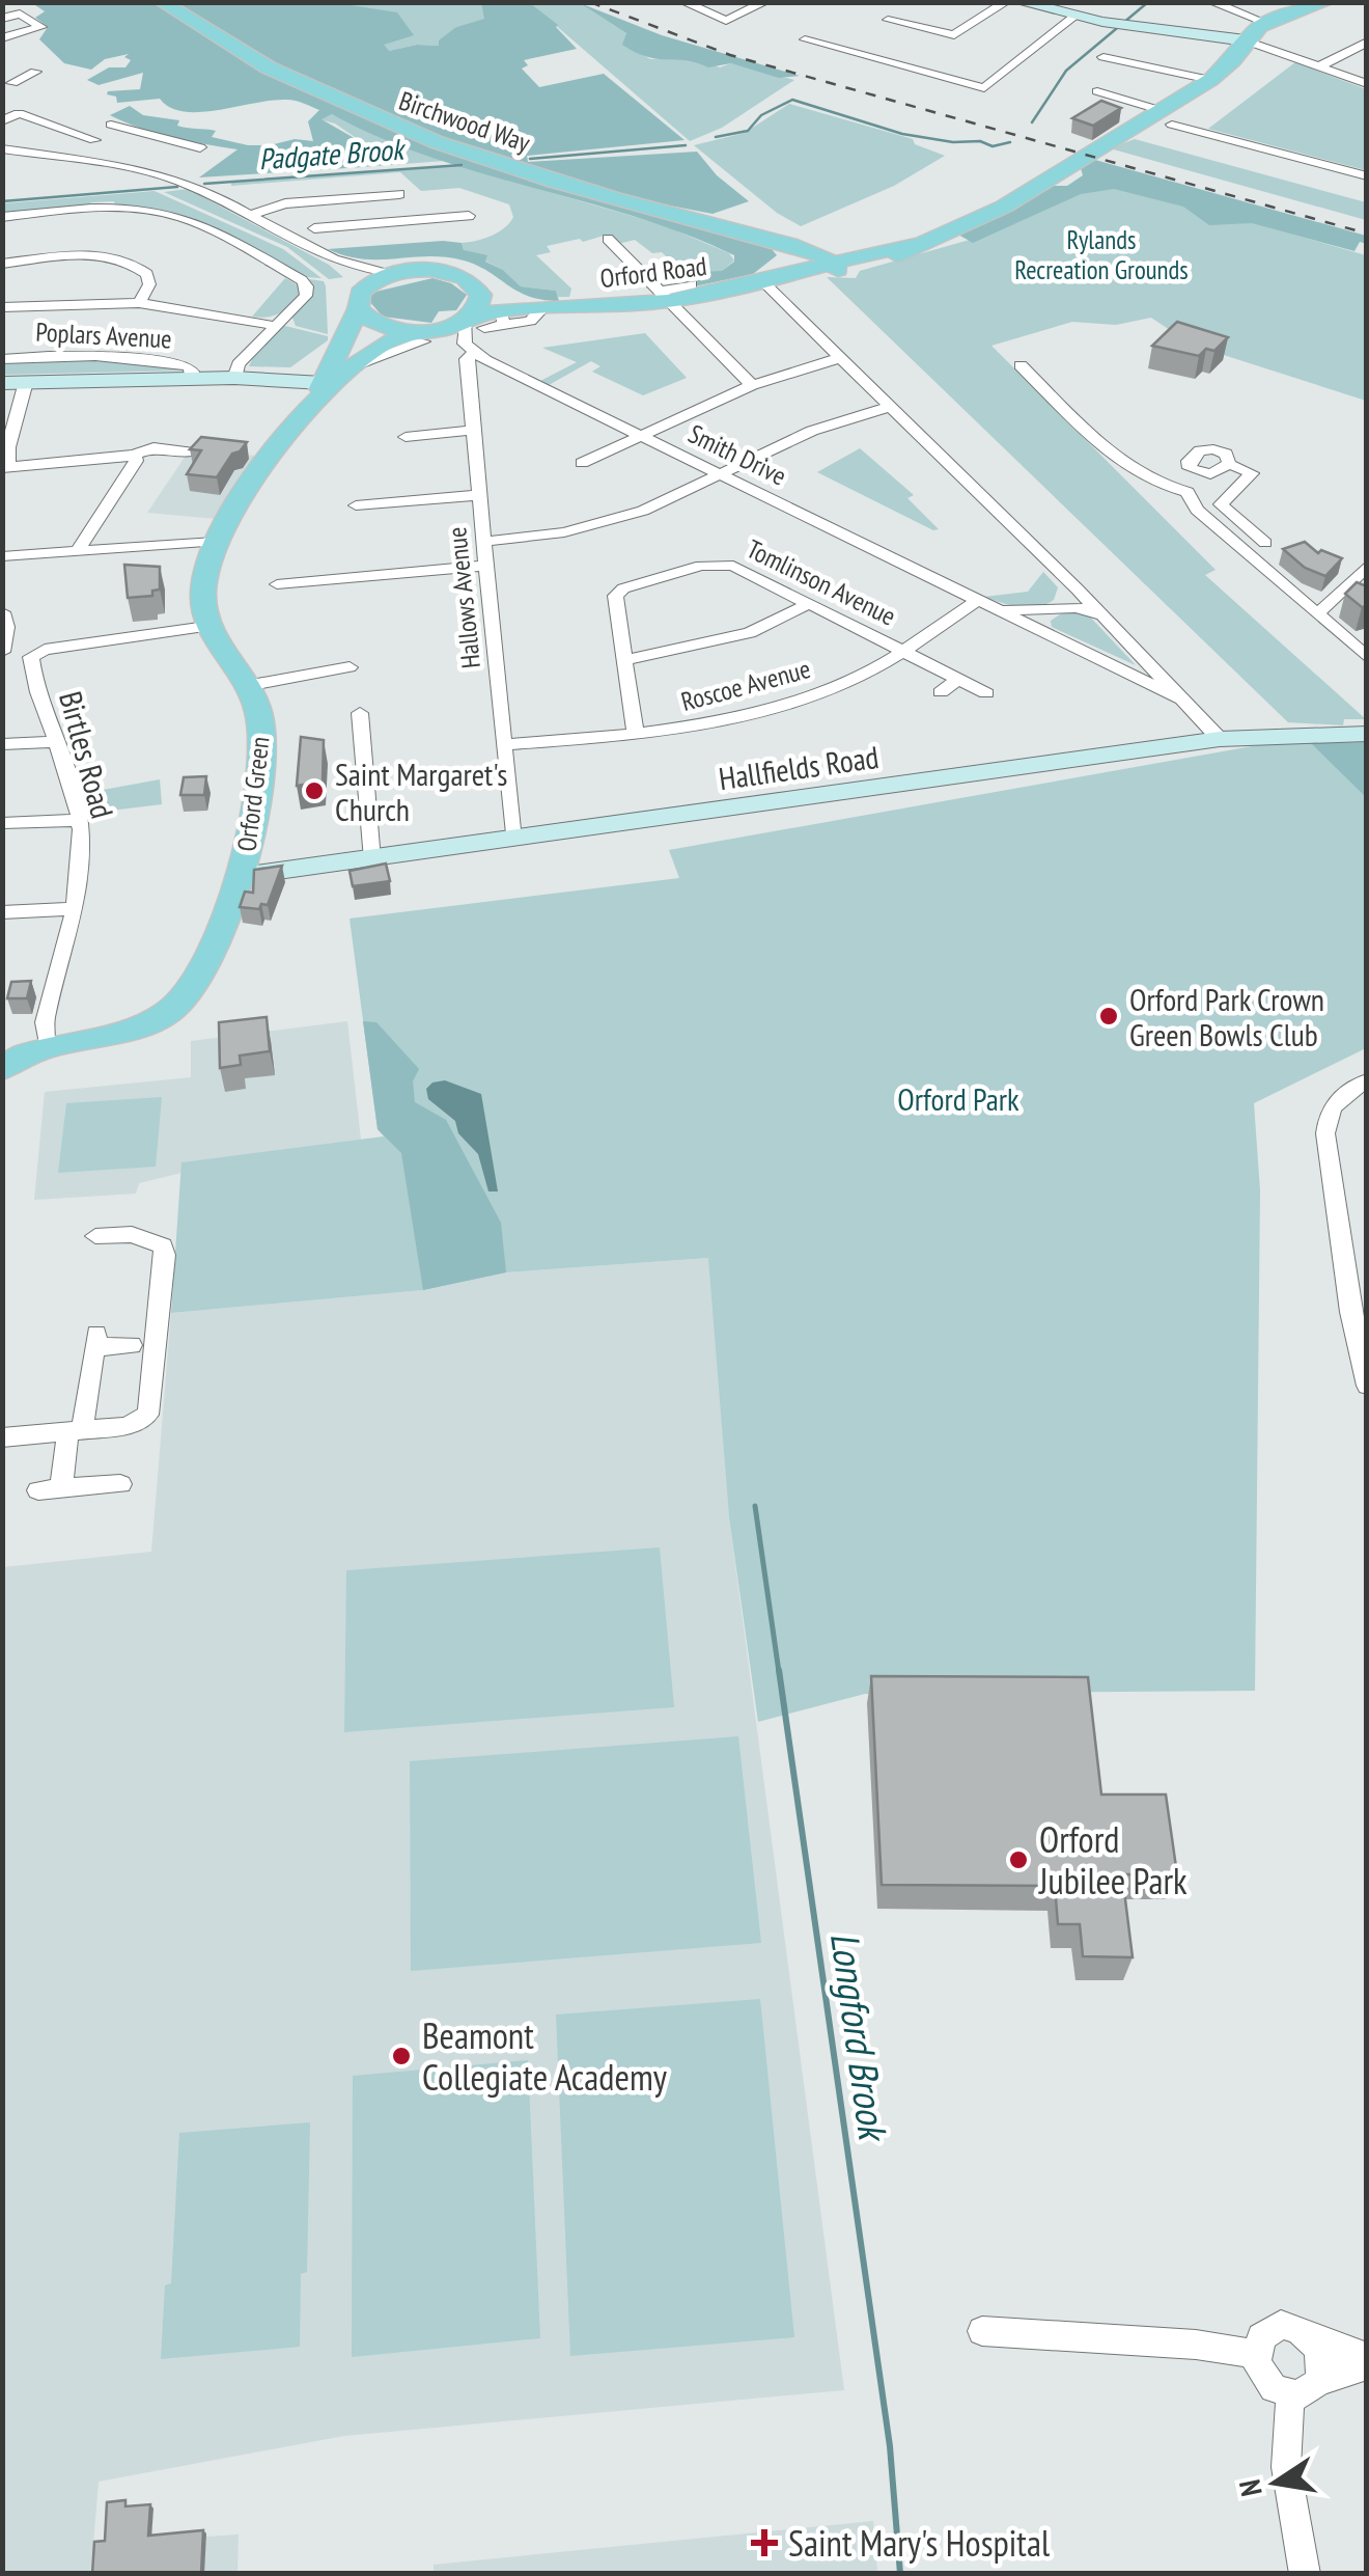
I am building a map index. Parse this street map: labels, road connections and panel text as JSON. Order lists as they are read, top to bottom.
{
  "streets": {
    "main road": ["Birchwood Way", "Orford Road", "Orford Green"],
    "street": [
      "Poplars Avenue",
      "Smith Drive",
      "Tomlinson Avenue",
      "Hallows Avenue",
      "Roscoe Avenue",
      "Birtles Road",
      "Hallfields Road"
    ]
  },
  "crossings": [
    ["Birchwood Way", "Orford Road"],
    ["Smith Drive", "Hallows Avenue"],
    ["Smith Drive", "Roscoe Avenue"],
    ["Tomlinson Avenue", "Roscoe Avenue"],
    ["Hallows Avenue", "Roscoe Avenue"],
    ["Hallows Avenue", "Hallfields Road"],
    ["Birtles Road", "Orford Green"],
    ["Hallfields Road", "Orford Green"]
  ],
  "water": ["Padgate Brook", "Longford Brook"],
  "parks": ["Rylands Recreation Grounds", "Orford Park"],
  "places": {
    "other": [
      "Saint Margaret's Church",
      "Orford Park Crown Green Bowls Club",
      "Orford Jubilee Park",
      "Beamont Collegiate Academy"
    ],
    "health": ["Saint Mary's Hospital"]
  },
  "north": "left"
}
